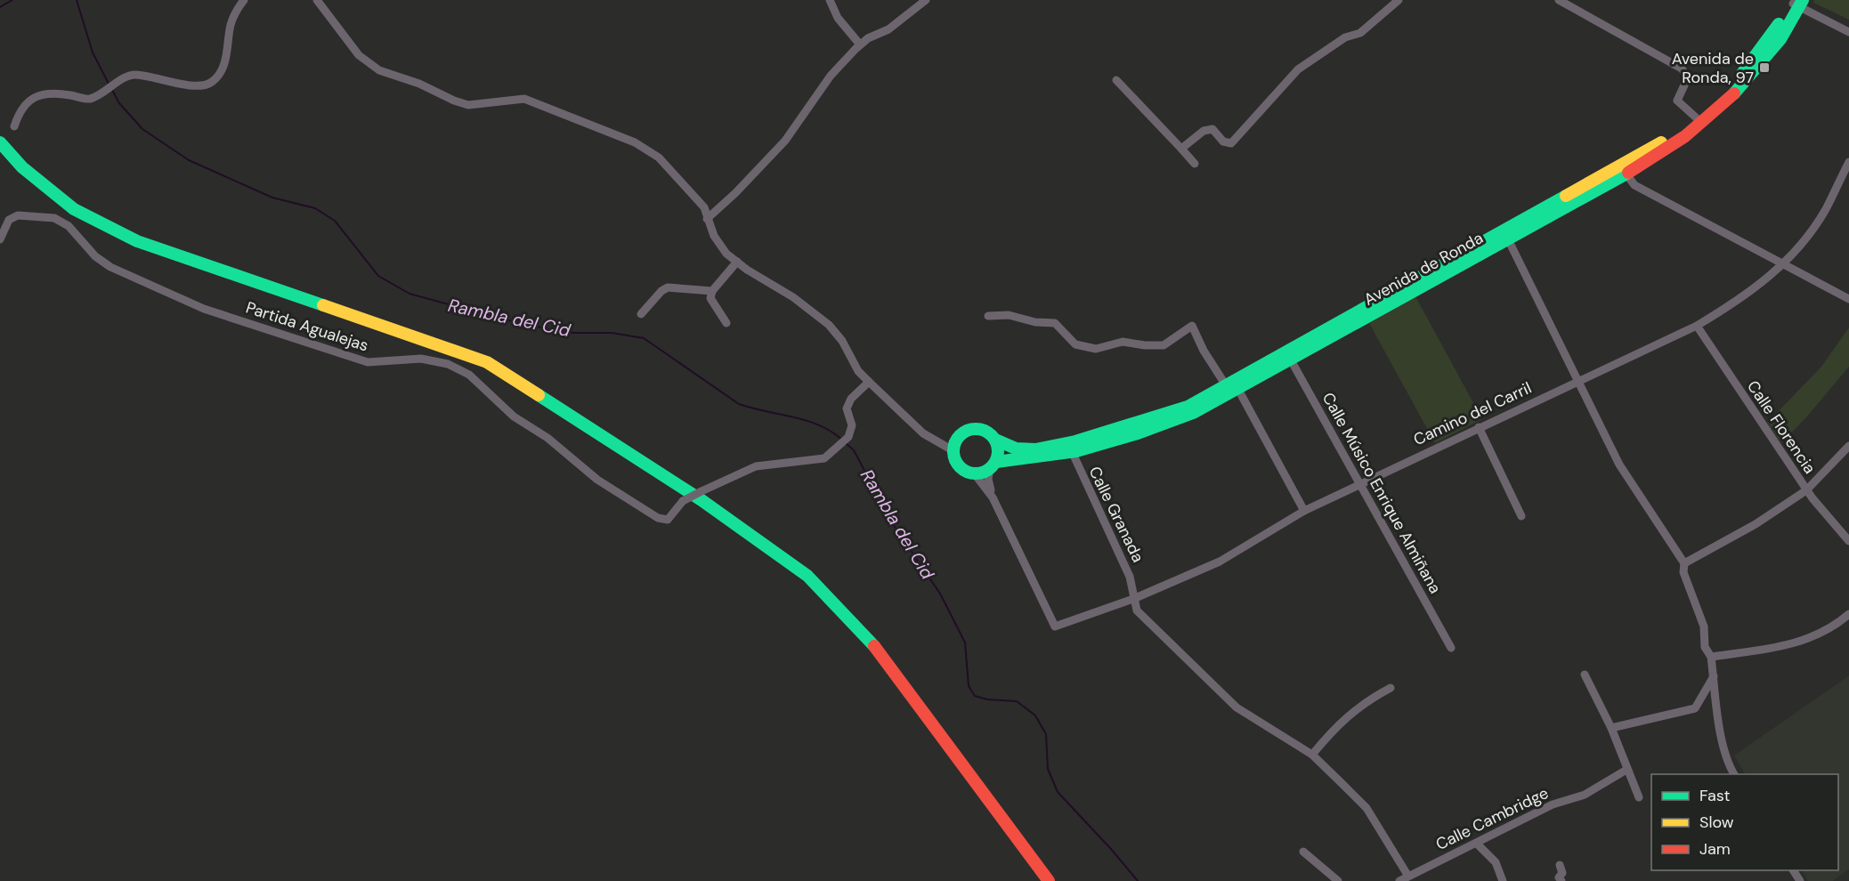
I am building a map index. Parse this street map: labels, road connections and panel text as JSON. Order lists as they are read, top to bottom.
{
  "streets": {
    "street": [
      "Avenida de Ronda",
      "Partida Agualejas",
      "Camino del Carril",
      "Calle Florencia",
      "Calle Músico Enrique Almiñana",
      "Calle Granada",
      "Calle Cambridge"
    ]
  },
  "crossings": [
    ["Avenida de Ronda", "Calle Músico Enrique Almiñana"],
    ["Avenida de Ronda", "Calle Granada"],
    ["Camino del Carril", "Calle Florencia"],
    ["Camino del Carril", "Calle Músico Enrique Almiñana"],
    ["Camino del Carril", "Calle Granada"]
  ],
  "water": ["Rambla del Cid"],
  "places": {
    "transit": ["Avenida de Ronda, 97"]
  },
  "legend": ["Fast", "Slow", "Jam"]
}
